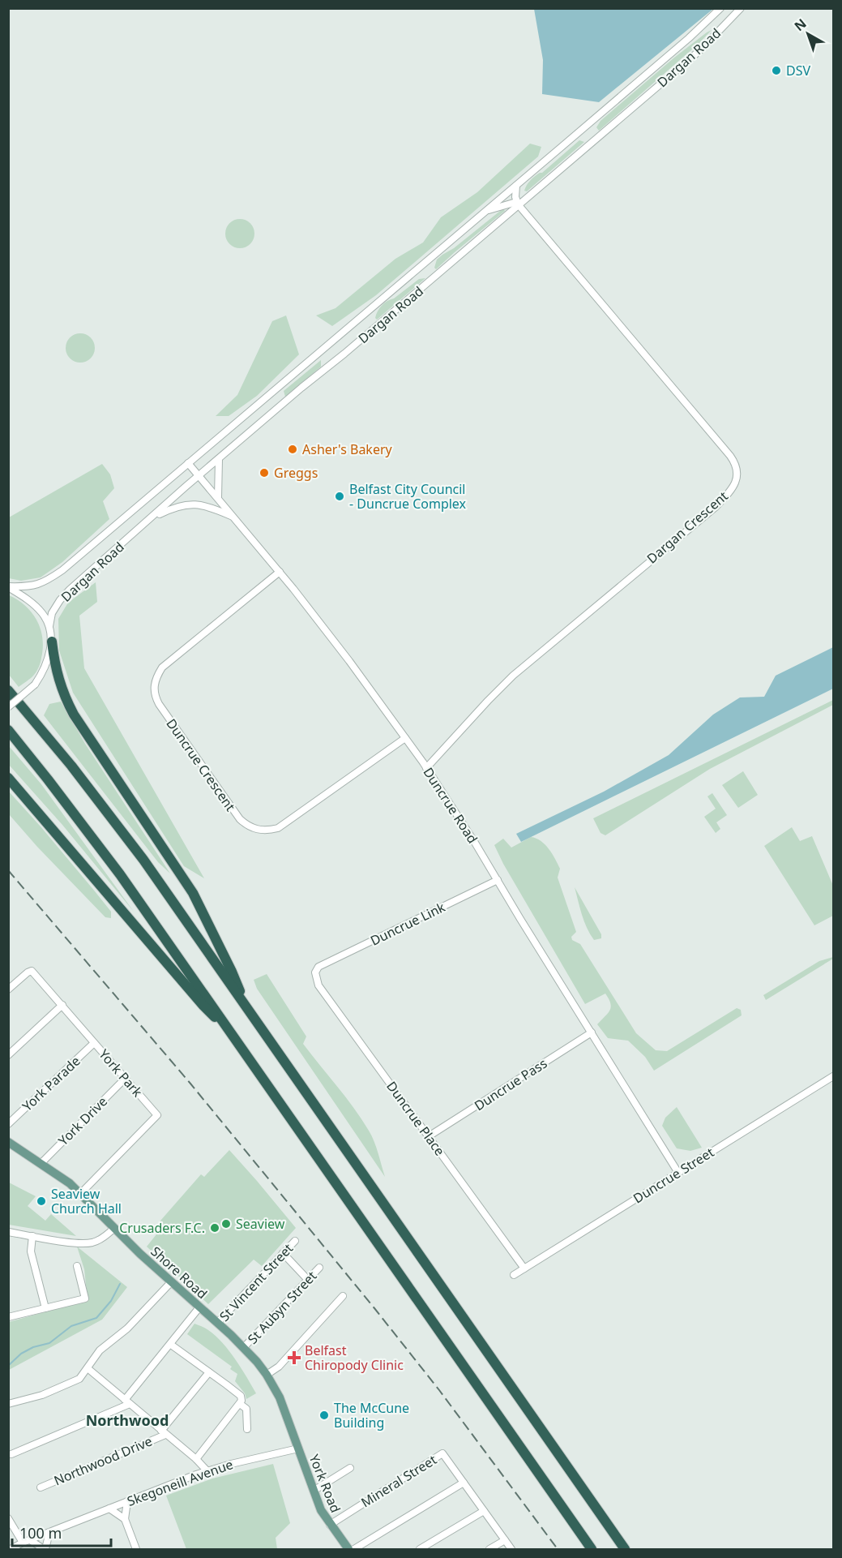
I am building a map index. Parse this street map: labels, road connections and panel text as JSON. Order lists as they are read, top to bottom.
{
  "streets": {
    "main road": ["Shore Road", "York Road"],
    "street": [
      "Dargan Road",
      "Dargan Crescent",
      "Duncrue Crescent",
      "Duncrue Road",
      "Duncrue Link",
      "York Park",
      "York Parade",
      "Duncrue Pass",
      "Duncrue Place",
      "York Drive",
      "Duncrue Street",
      "St Vincent Street",
      "St Aubyn Street",
      "Northwood Drive",
      "Mineral Street",
      "Skegoneill Avenue"
    ]
  },
  "crossings": [
    ["Dargan Road", "Dargan Crescent"],
    ["Dargan Road", "Duncrue Road"],
    ["Dargan Crescent", "Duncrue Road"],
    ["Duncrue Crescent", "Duncrue Road"],
    ["Duncrue Road", "Duncrue Link"],
    ["Duncrue Road", "Duncrue Pass"],
    ["Duncrue Road", "Duncrue Street"],
    ["Duncrue Link", "Duncrue Place"],
    ["York Park", "York Parade"],
    ["York Park", "York Drive"],
    ["York Park", "Shore Road"],
    ["Duncrue Pass", "Duncrue Place"],
    ["Duncrue Place", "Duncrue Street"],
    ["York Drive", "Shore Road"],
    ["Shore Road", "St Vincent Street"],
    ["Shore Road", "St Aubyn Street"],
    ["Shore Road", "Skegoneill Avenue"],
    ["Shore Road", "York Road"],
    ["Mineral Street", "York Road"],
    ["Skegoneill Avenue", "York Road"]
  ],
  "districts": ["Northwood"],
  "places": {
    "other": [
      "DSV",
      "Asher's Bakery",
      "Greggs",
      "Belfast City Council - Duncrue Complex",
      "Seaview Church Hall",
      "Seaview",
      "Crusaders F.C.",
      "The McCune Building"
    ],
    "health": ["Belfast Chiropody Clinic"]
  },
  "scale_bar": "100 m",
  "north": "top left"
}
